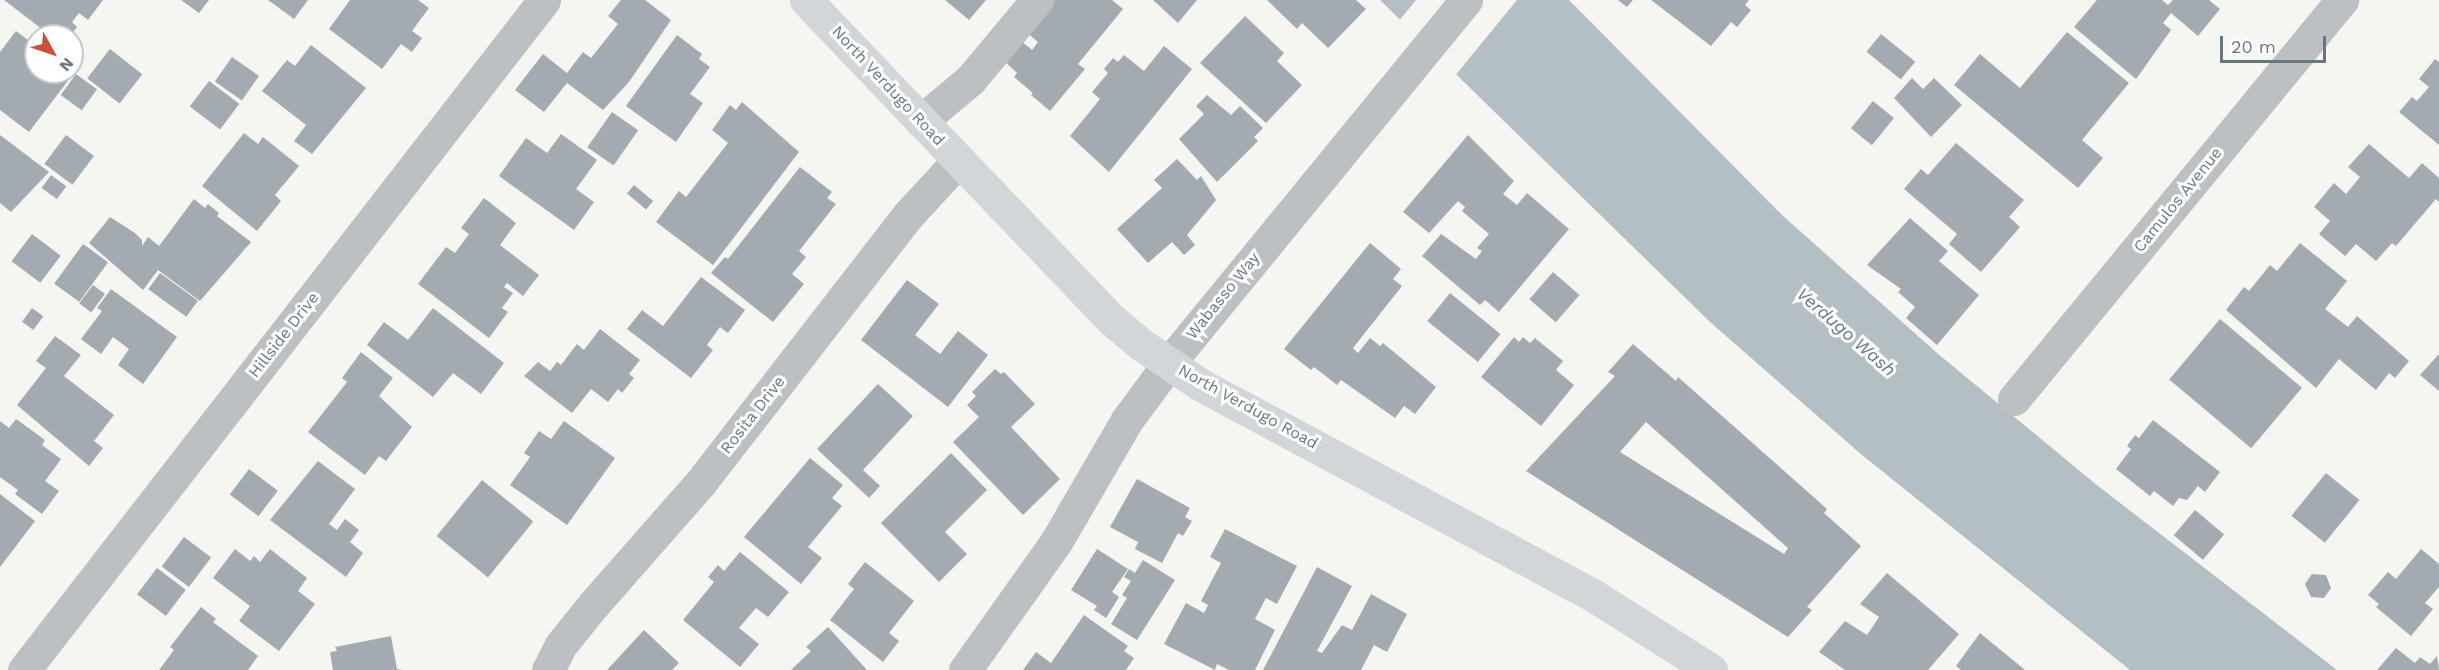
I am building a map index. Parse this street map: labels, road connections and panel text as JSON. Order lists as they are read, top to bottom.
{
  "streets": {
    "main road": ["North Verdugo Road"],
    "street": [
      "Camulos Avenue",
      "Wabasso Way",
      "Hillside Drive",
      "Rosita Drive"
    ]
  },
  "crossings": [
    ["North Verdugo Road", "Wabasso Way"],
    ["North Verdugo Road", "Rosita Drive"]
  ],
  "water": ["Verdugo Wash"],
  "scale_bar": "20 m",
  "north": "bottom right"
}
